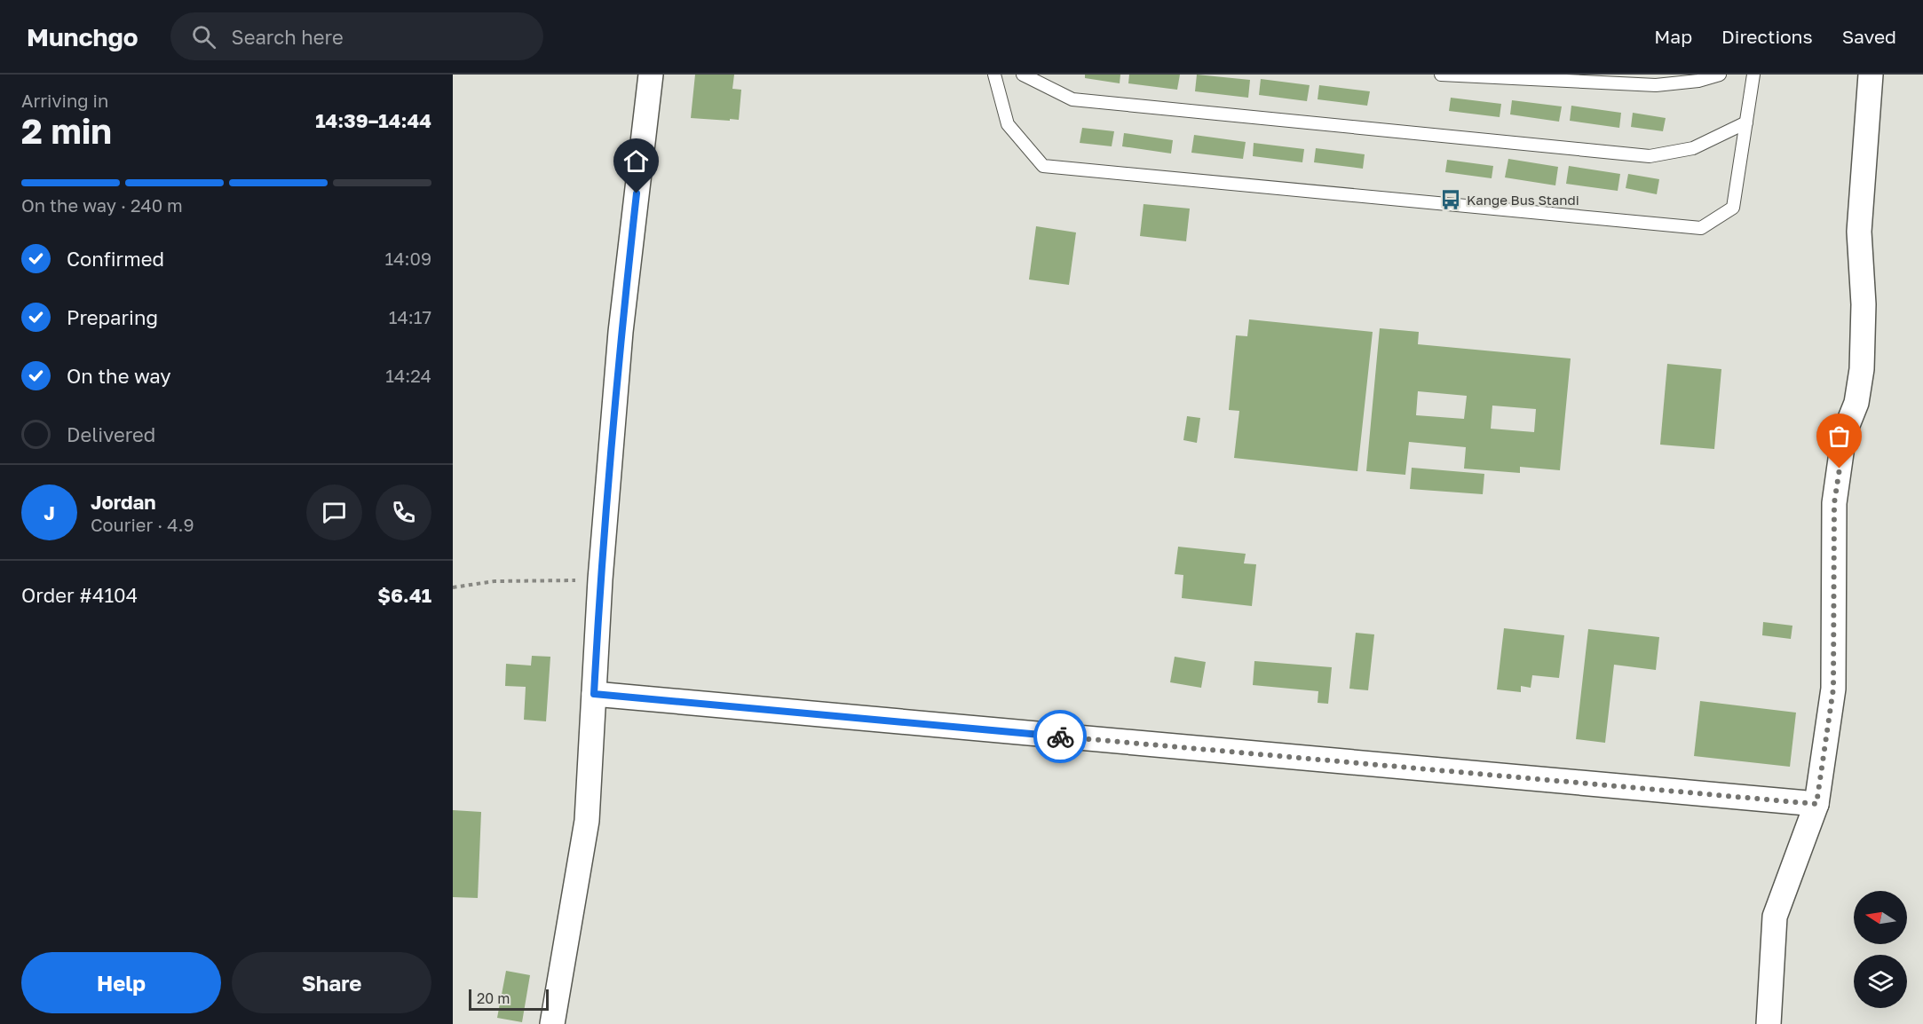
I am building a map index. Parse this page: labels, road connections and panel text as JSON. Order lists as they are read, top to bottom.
{
  "places": {
    "bus stop": ["Kange Bus Standi"]
  },
  "scale_bar": "20 m",
  "north": "left",
  "page": {
    "header": "Munchgo",
    "search": "Search here",
    "nav": ["Map", "Directions", "Saved"],
    "heading": ["2 min", "Arriving in", "14:39–14:44"],
    "panel": [
      "Jordan",
      "Courier · 4.9",
      "Order #4104",
      "$6.41"
    ],
    "bar": "On the way · 240 m",
    "list": [
      ["Confirmed", "14:09"],
      ["Preparing", "14:17"],
      ["On the way", "14:24"],
      "Delivered"
    ],
    "round": "J",
    "buttons": ["Help", "Share"],
    "scale": "20 m"
  }
}
